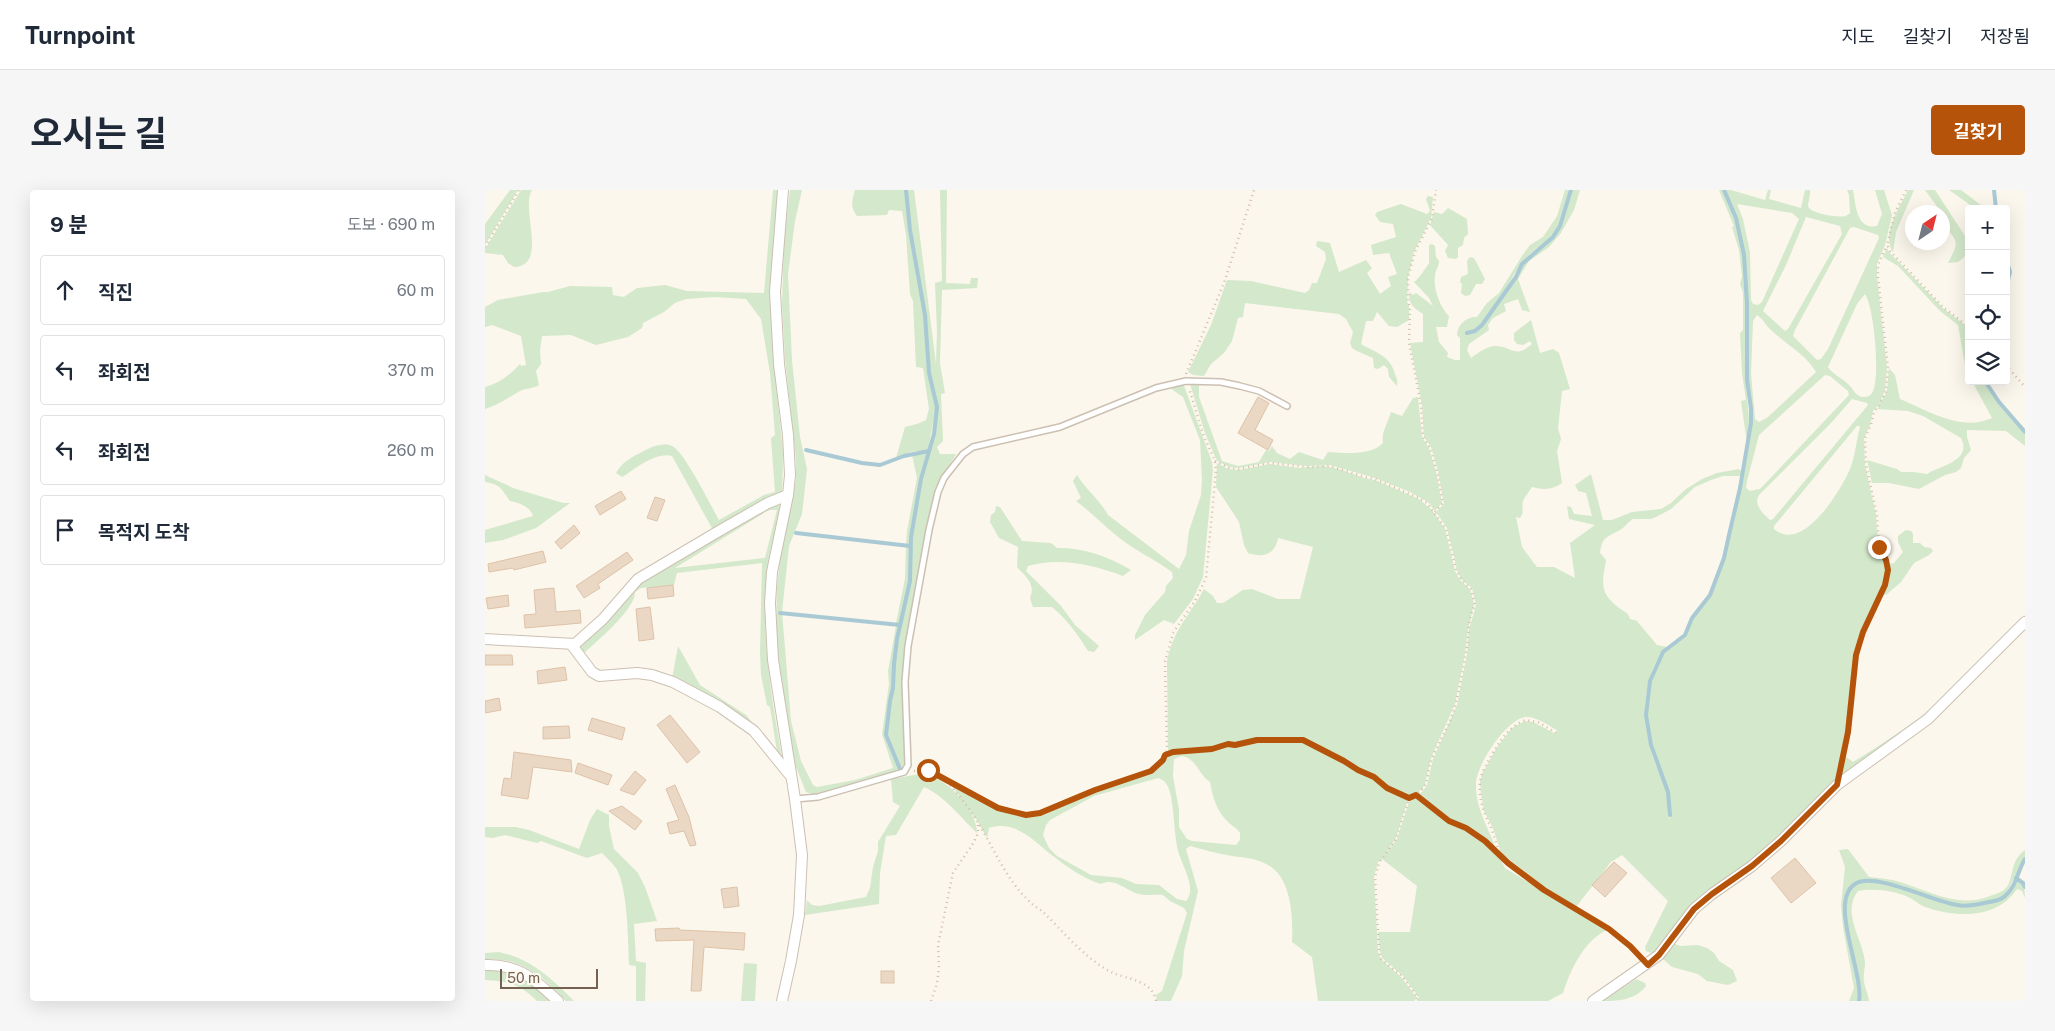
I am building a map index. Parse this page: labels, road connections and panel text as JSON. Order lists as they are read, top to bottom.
{
  "scale_bar": "50 m",
  "north": "top right",
  "page": {
    "header": "Turnpoint",
    "nav": ["지도", "길찾기", "저장됨"],
    "title": "오시는 길",
    "buttons": "길찾기",
    "heading": ["9 분", "도보 · 690 m"],
    "map_buttons": ["+", "−"],
    "list": [
      ["직진", "60 m"],
      ["좌회전", "370 m"],
      ["좌회전", "260 m"],
      "목적지 도착"
    ],
    "scale": "50 m"
  }
}
